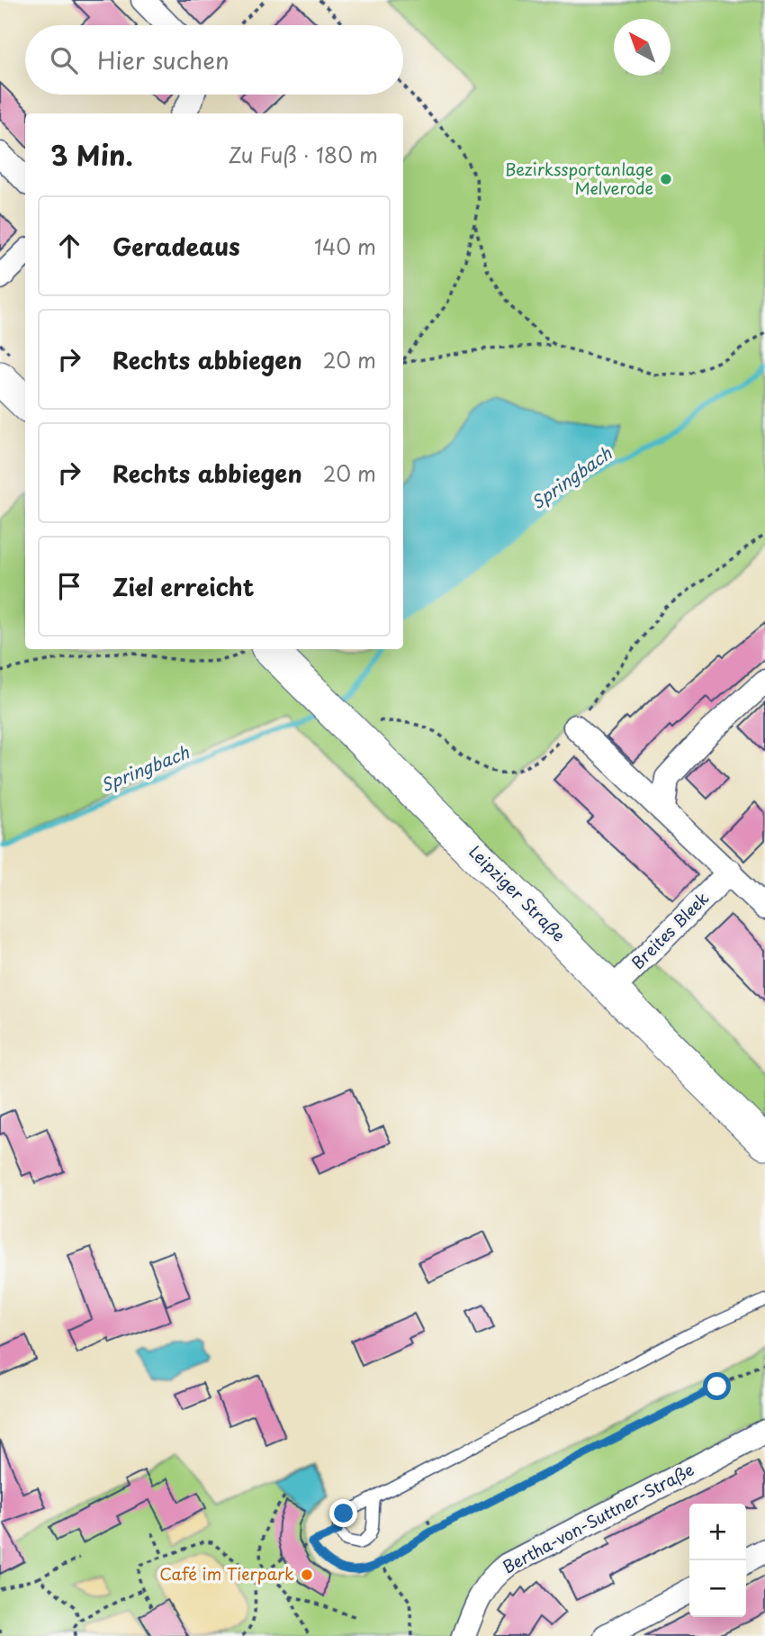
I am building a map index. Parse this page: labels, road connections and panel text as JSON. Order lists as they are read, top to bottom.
{
  "streets": {
    "street": ["Leipziger Straße", "Breites Bleek", "Bertha-von-Suttner-Straße"]
  },
  "crossings": [
    ["Leipziger Straße", "Breites Bleek"]
  ],
  "water": ["Springbach"],
  "places": ["Bezirkssportanlage Melverode", "Café im Tierpark"],
  "north": "top left",
  "page": {
    "search": "Hier suchen",
    "heading": ["3 Min.", "Zu Fuß · 180 m"],
    "list": [
      ["Geradeaus", "140 m"],
      ["Rechts abbiegen", "20 m"],
      ["Rechts abbiegen", "20 m"],
      "Ziel erreicht"
    ],
    "map_buttons": ["+", "−"]
  }
}
